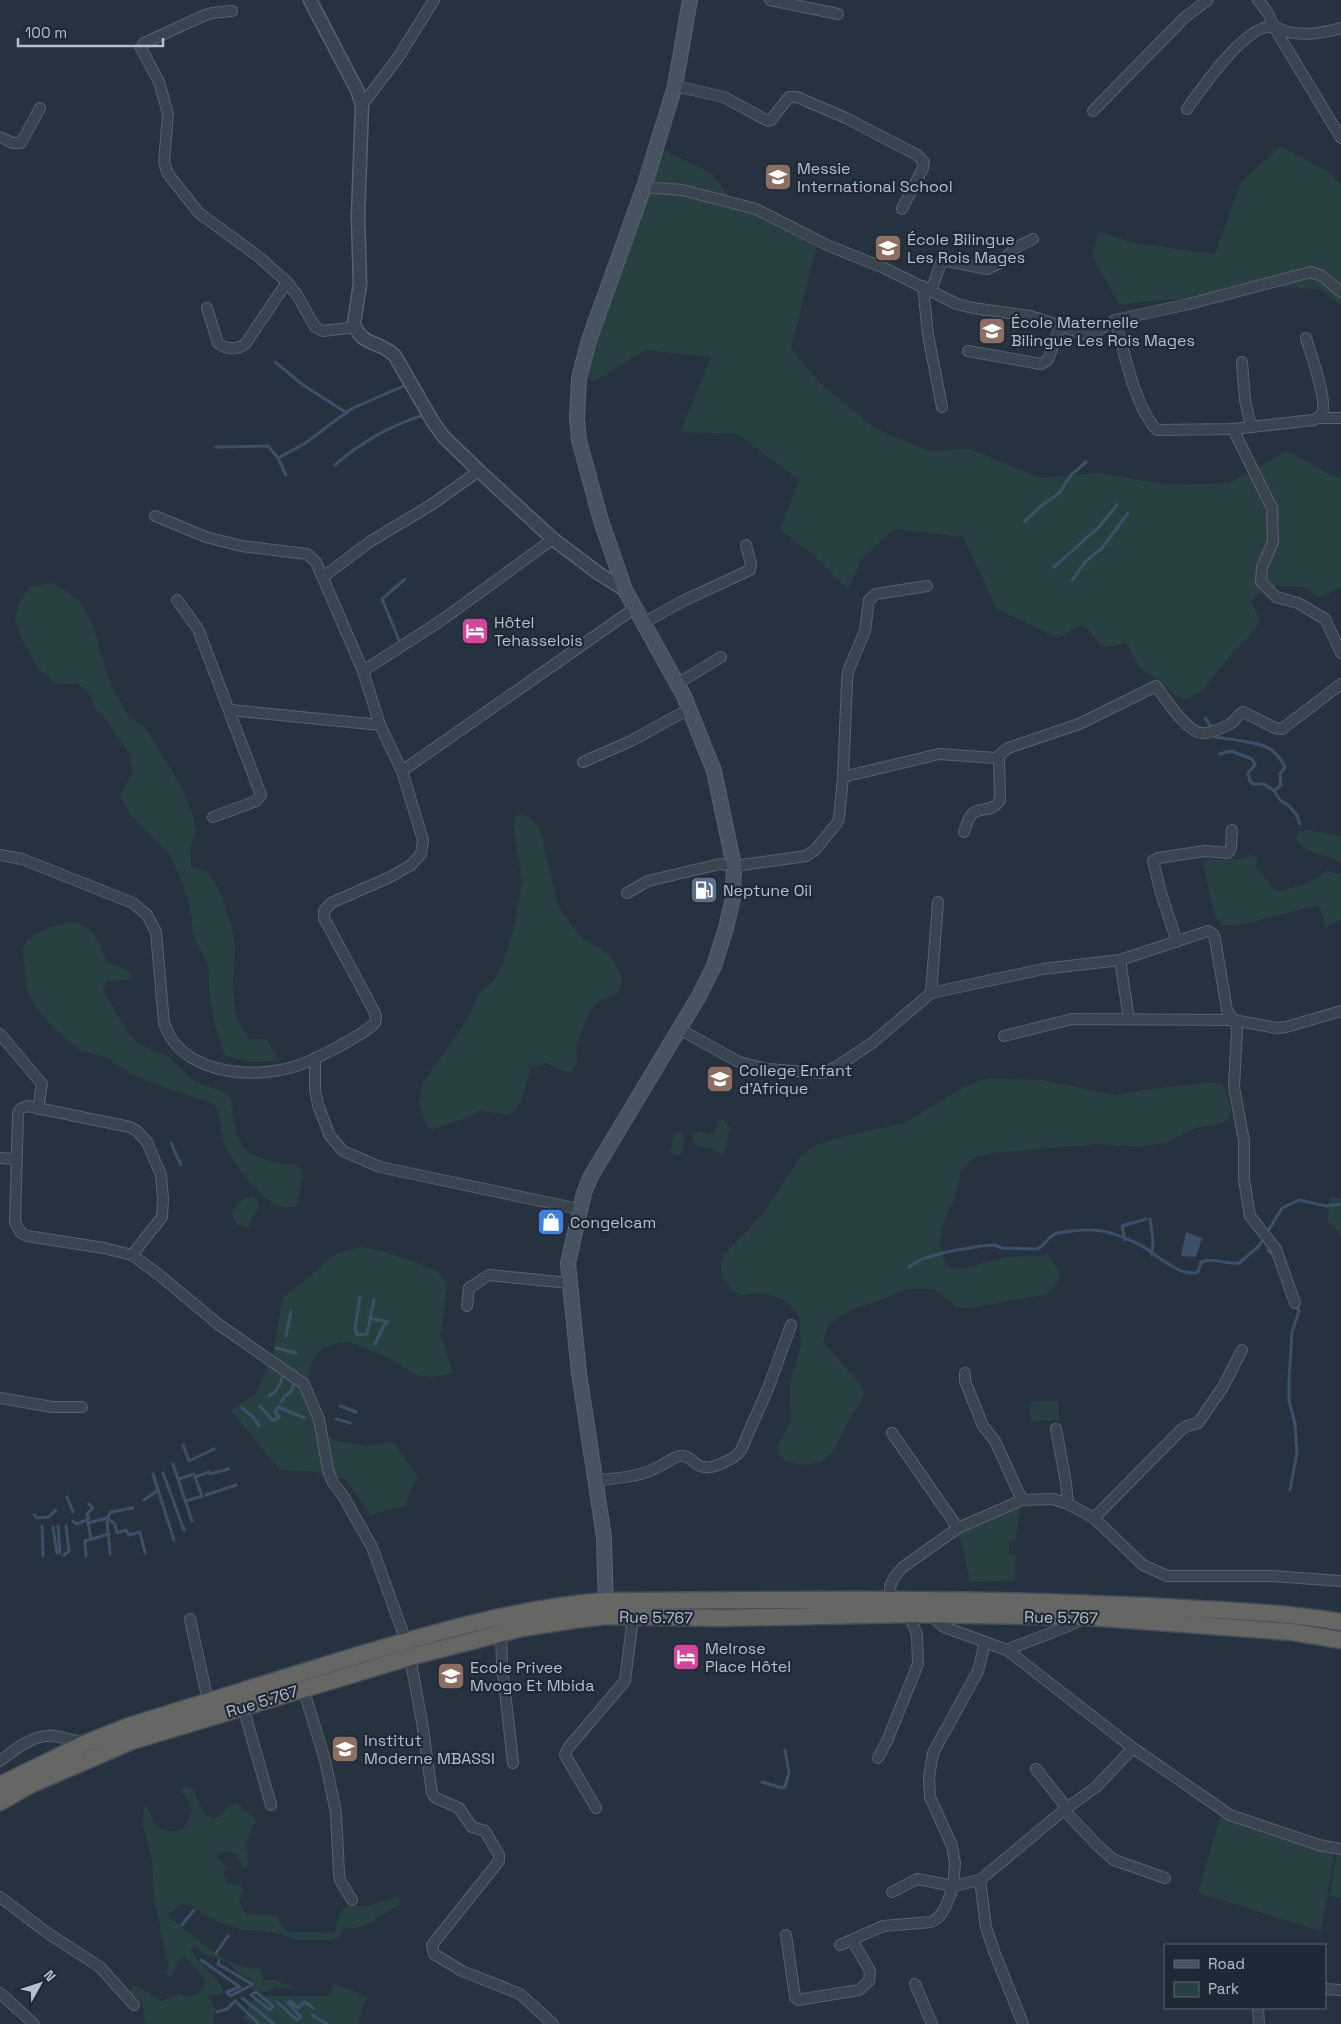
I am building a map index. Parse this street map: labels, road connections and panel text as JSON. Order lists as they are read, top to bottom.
{
  "streets": {
    "highway": ["Rue 5.767"]
  },
  "places": {
    "school or university": [
      "Messie International School",
      "École Bilingue Les Rois Mages",
      "École Maternelle Bilingue Les Rois Mages",
      "College Enfant d'Afrique",
      "Ecole Privee Mvogo Et Mbida",
      "Institut Moderne MBASSI"
    ],
    "hotel": ["Hôtel Tehasselois", "Melrose Place Hôtel"],
    "fuel station": ["Neptune Oil"],
    "shop": ["Congelcam"]
  },
  "legend": ["Road", "Park"],
  "scale_bar": "100 m",
  "north": "top right"
}
